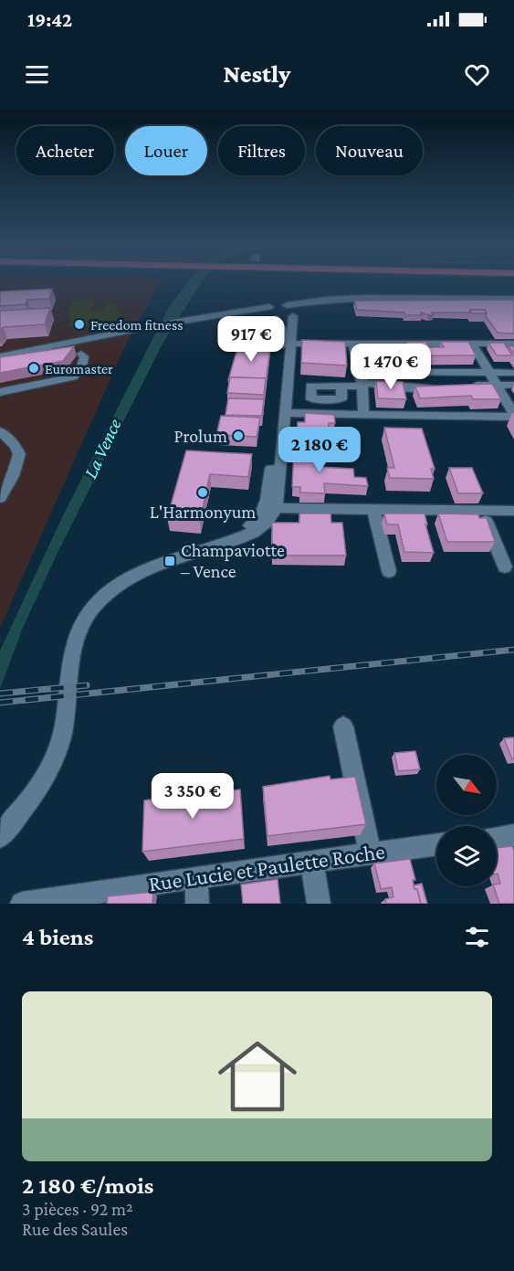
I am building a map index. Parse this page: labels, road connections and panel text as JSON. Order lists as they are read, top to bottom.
{
  "streets": {
    "street": ["Rue Lucie et Paulette Roche"]
  },
  "water": ["La Vence"],
  "places": {
    "other": [
      "Freedom fitness",
      "Euromaster",
      "Prolum",
      "L'Harmonyum"
    ],
    "transit": ["Champaviotte – Vence"]
  },
  "north": "bottom right",
  "page": {
    "status": "19:42",
    "header": "Nestly",
    "chip": [
      "Acheter",
      "Louer",
      "Filtres",
      "Nouveau"
    ],
    "price": [
      "917 €",
      "1 470 €",
      "2 180 €",
      "3 350 €"
    ],
    "heading": "4 biens",
    "list": [
      {
        "name": "2 180 €/mois",
        "note": "3 pièces · 92 m² · Rue des Saules"
      }
    ]
  }
}
